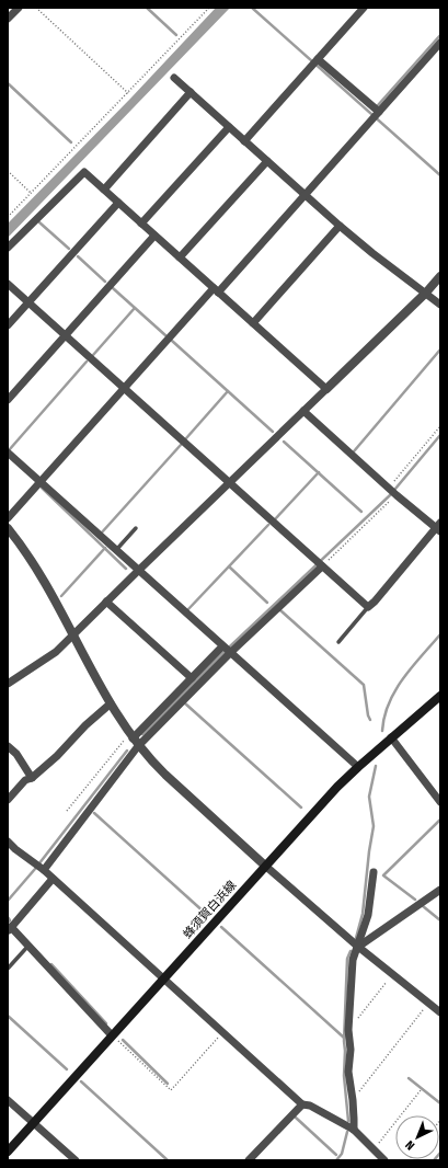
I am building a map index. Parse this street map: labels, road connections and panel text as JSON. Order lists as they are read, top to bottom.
{
  "streets": {
    "main road": ["蜂須賀白浜線"]
  },
  "north": "bottom left"
}
